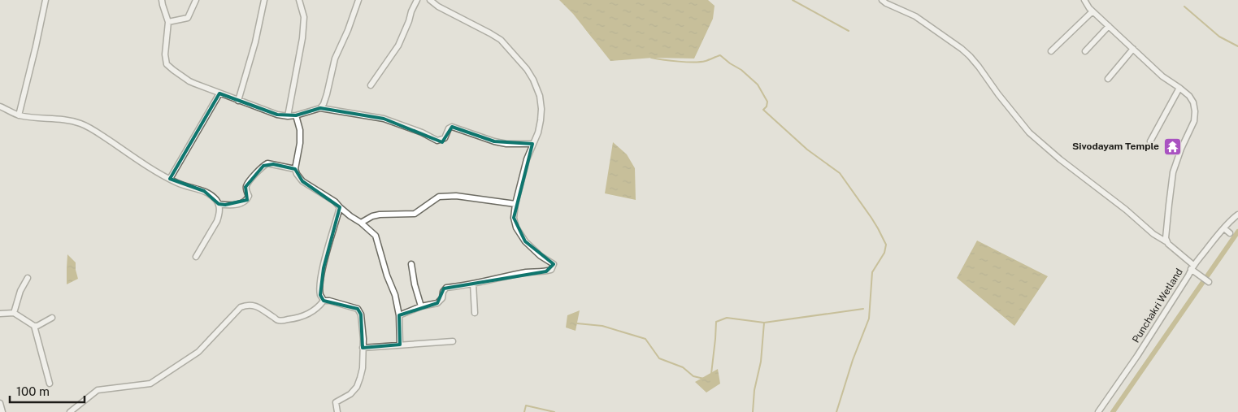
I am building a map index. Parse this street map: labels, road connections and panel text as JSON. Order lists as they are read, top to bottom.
{
  "streets": {
    "street": ["Punchakri Wetland"]
  },
  "places": {
    "temple": ["Sivodayam Temple"]
  },
  "scale_bar": "100 m"
}
